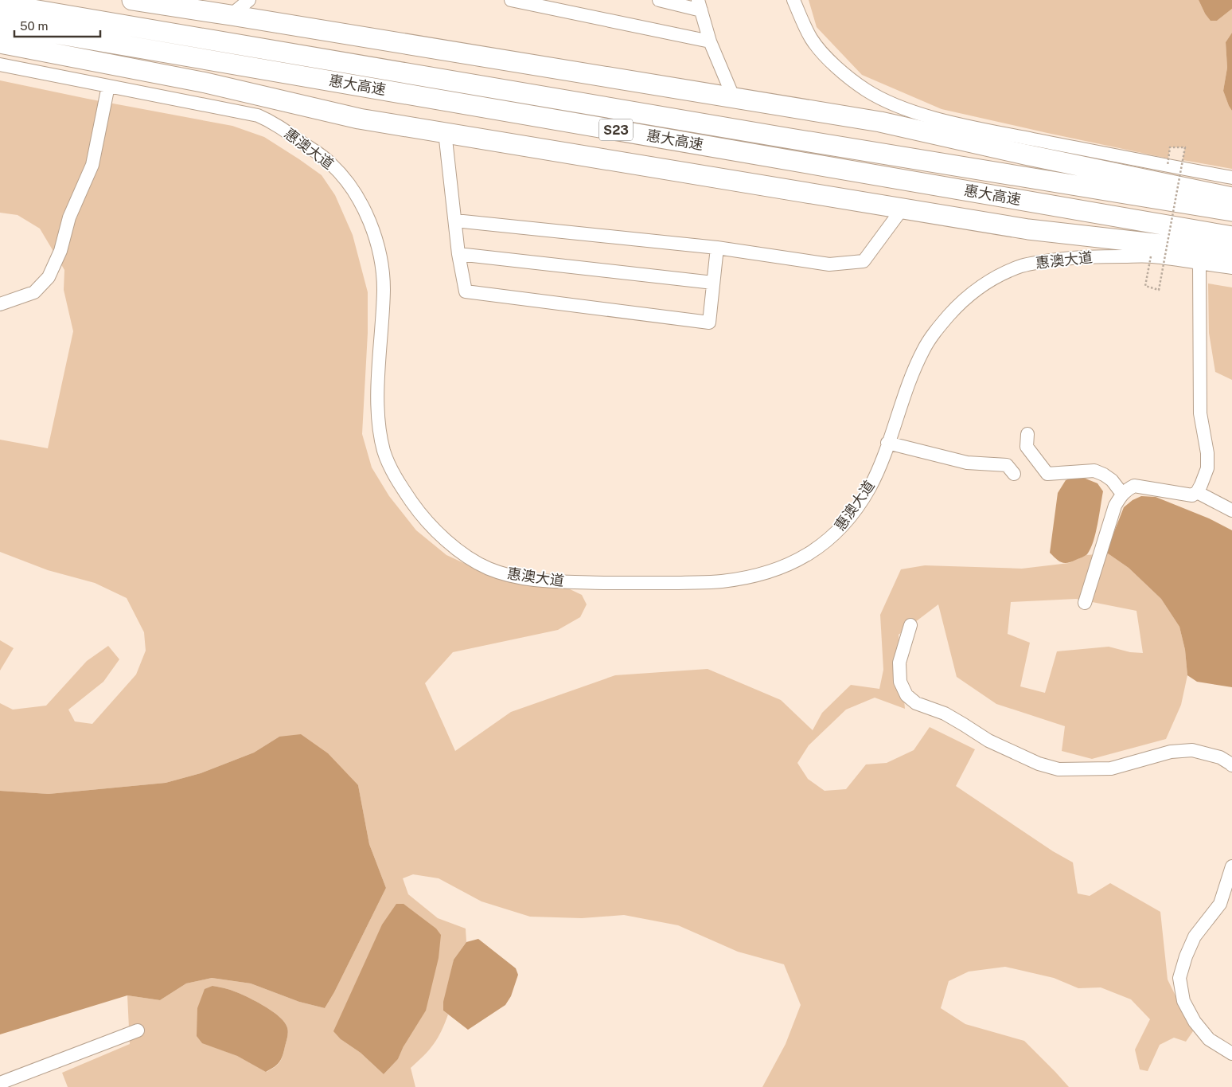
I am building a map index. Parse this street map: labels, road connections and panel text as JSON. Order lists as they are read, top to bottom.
{
  "streets": {
    "highway": ["惠大高速", "S23"],
    "street": ["惠澳大道"]
  },
  "scale_bar": "50 m"
}
